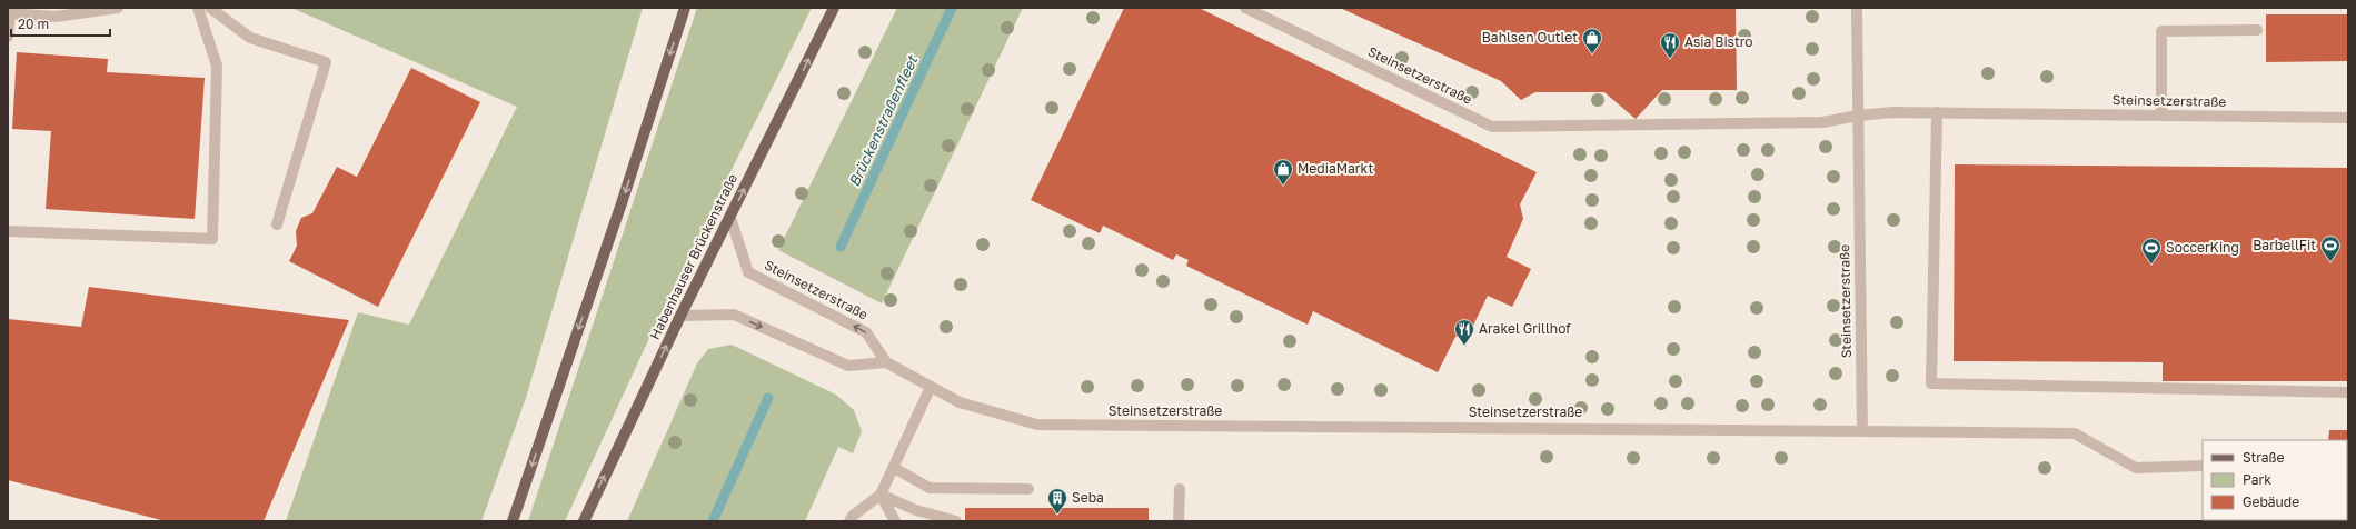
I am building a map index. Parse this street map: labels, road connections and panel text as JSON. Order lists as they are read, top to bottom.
{
  "streets": {
    "main road": ["Habenhauser Brückenstraße"],
    "street": ["Steinsetzerstraße"]
  },
  "crossings": [
    ["Steinsetzerstraße", "Habenhauser Brückenstraße"]
  ],
  "water": ["Brückenstraßenfleet"],
  "places": {
    "shop": ["Bahlsen Outlet", "MediaMarkt"],
    "restaurant": ["Asia Bistro", "Arakel Grillhof"],
    "sports": ["BarbellFit", "SoccerKing"],
    "building": ["Seba"]
  },
  "legend": ["Straße", "Park", "Gebäude"],
  "scale_bar": "20 m"
}
